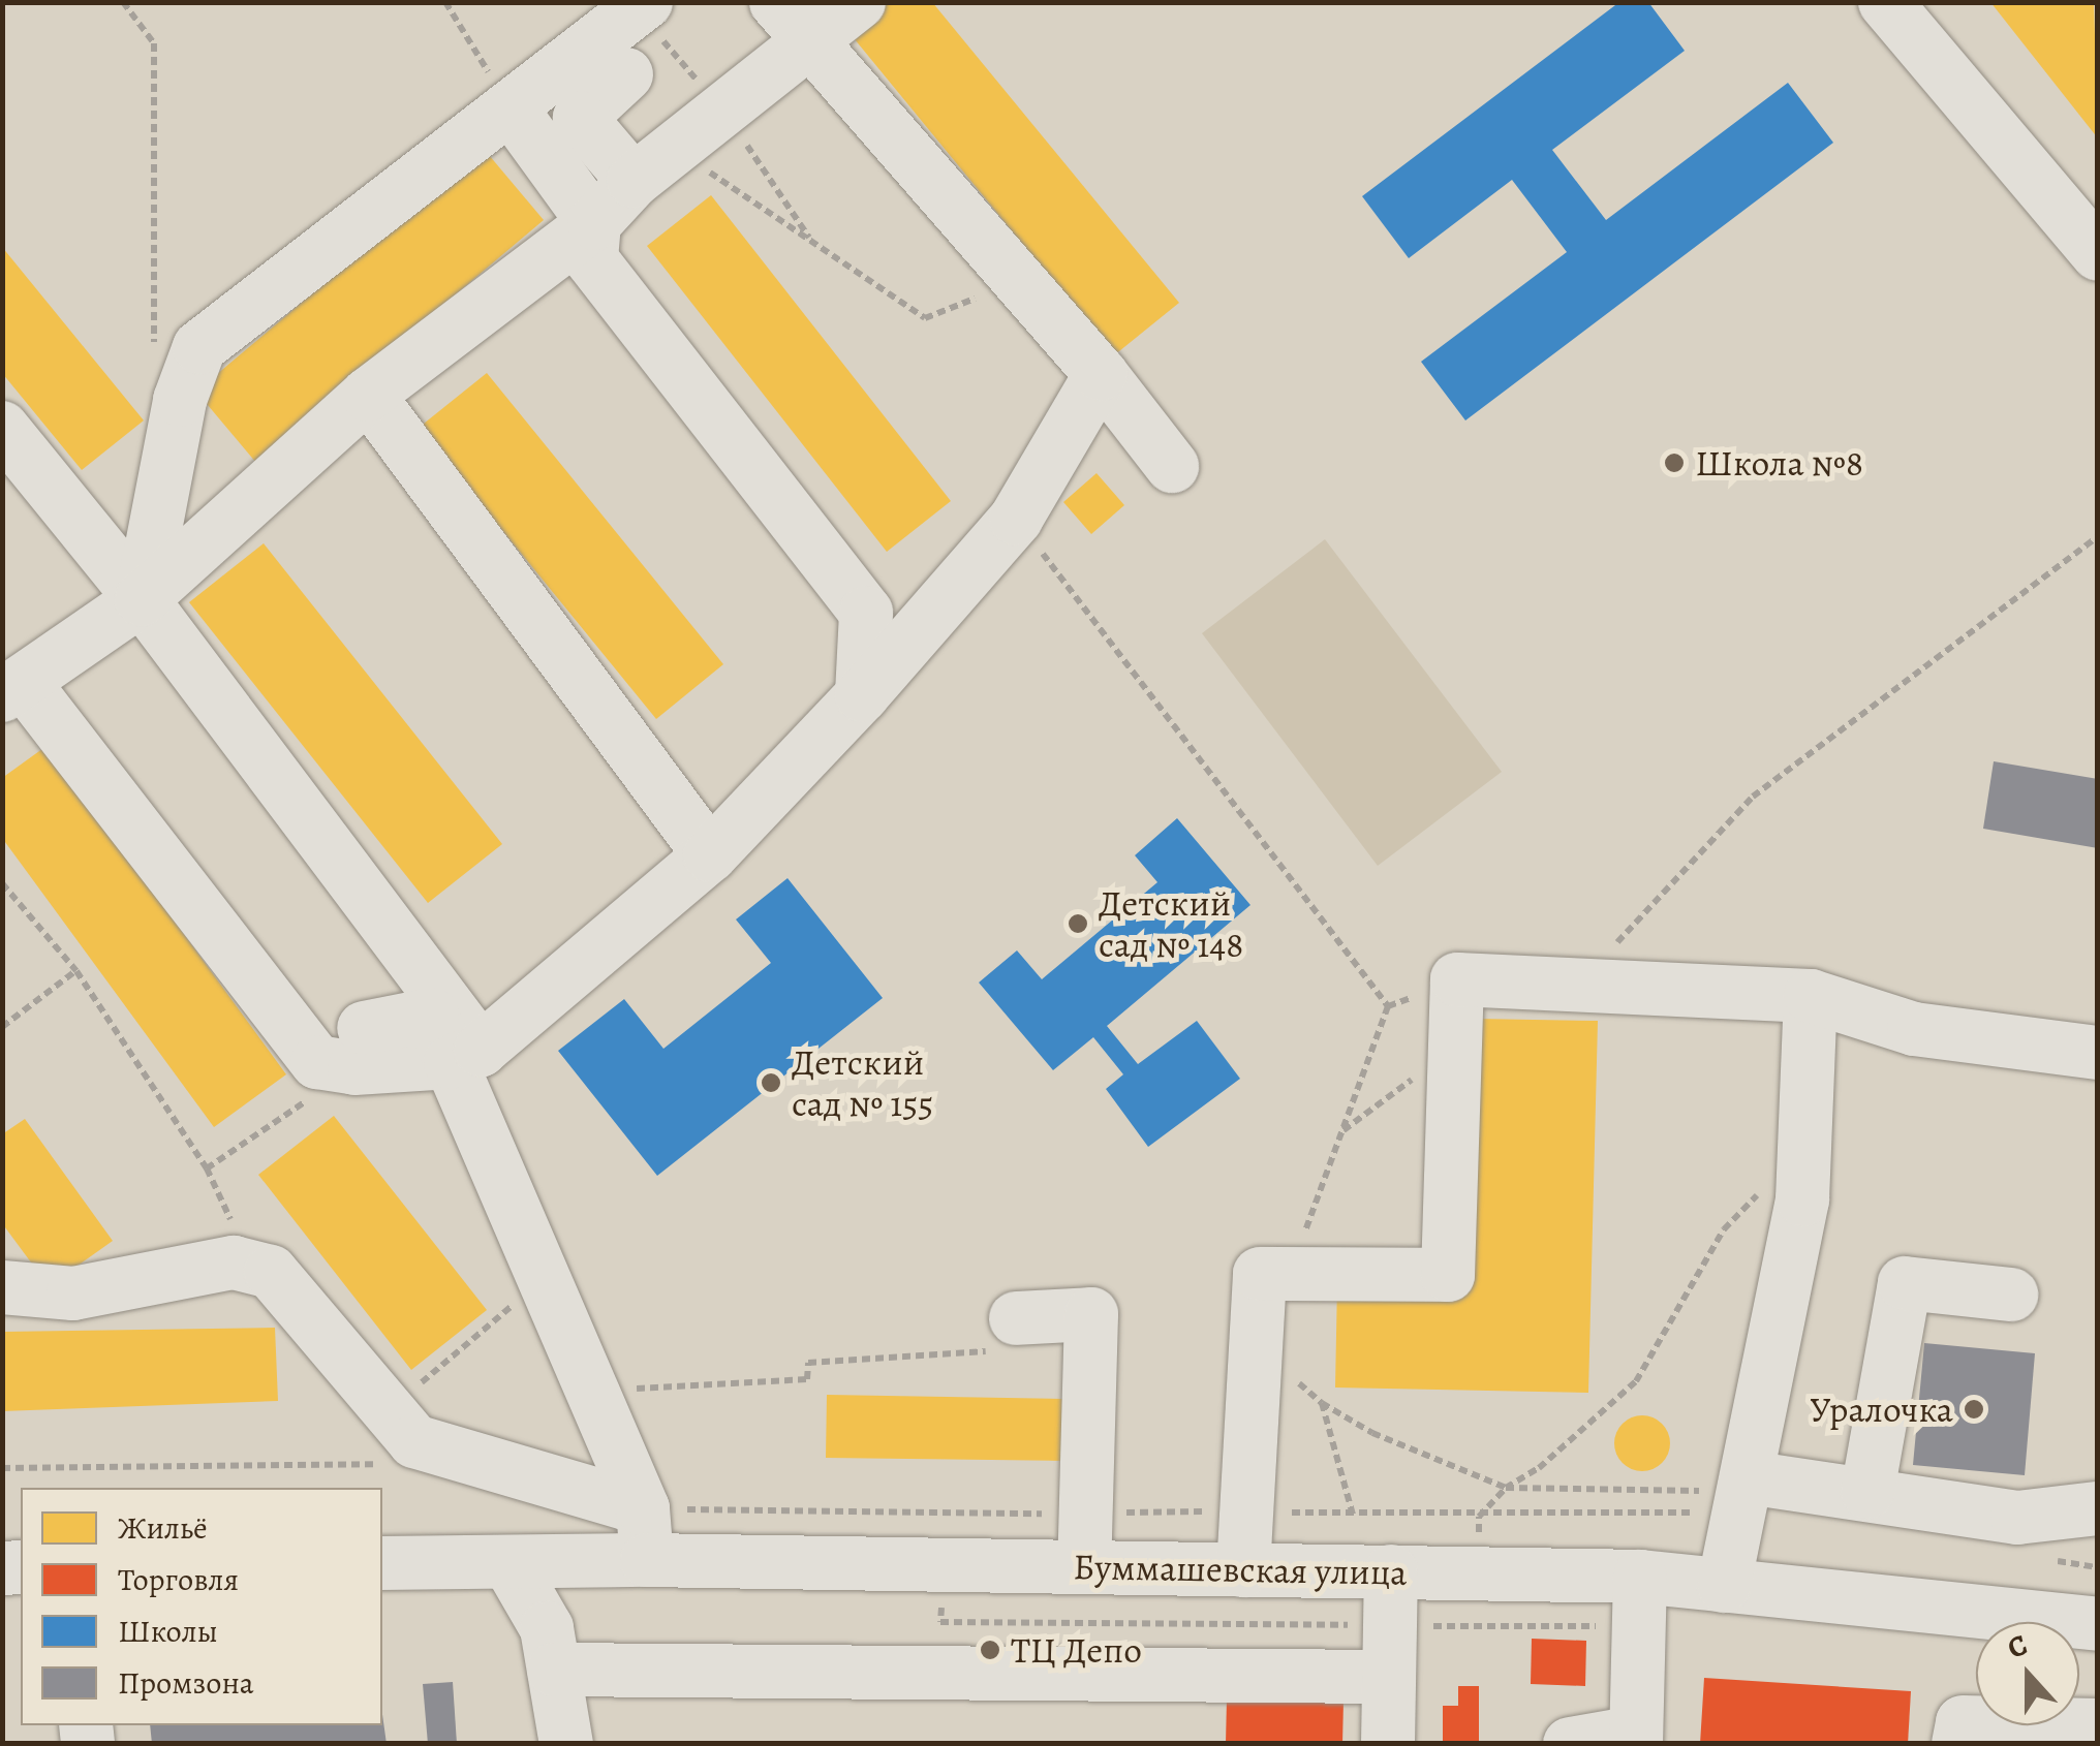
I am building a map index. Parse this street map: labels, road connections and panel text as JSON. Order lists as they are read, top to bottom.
{
  "streets": {
    "street": ["Буммашевская улица"]
  },
  "places": [
    "Школа №8",
    "Детский сад № 148",
    "Детский сад № 155",
    "Уралочка",
    "ТЦ Депо"
  ],
  "legend": [
    "Жильё",
    "Торговля",
    "Школы",
    "Промзона"
  ],
  "north": "top"
}
